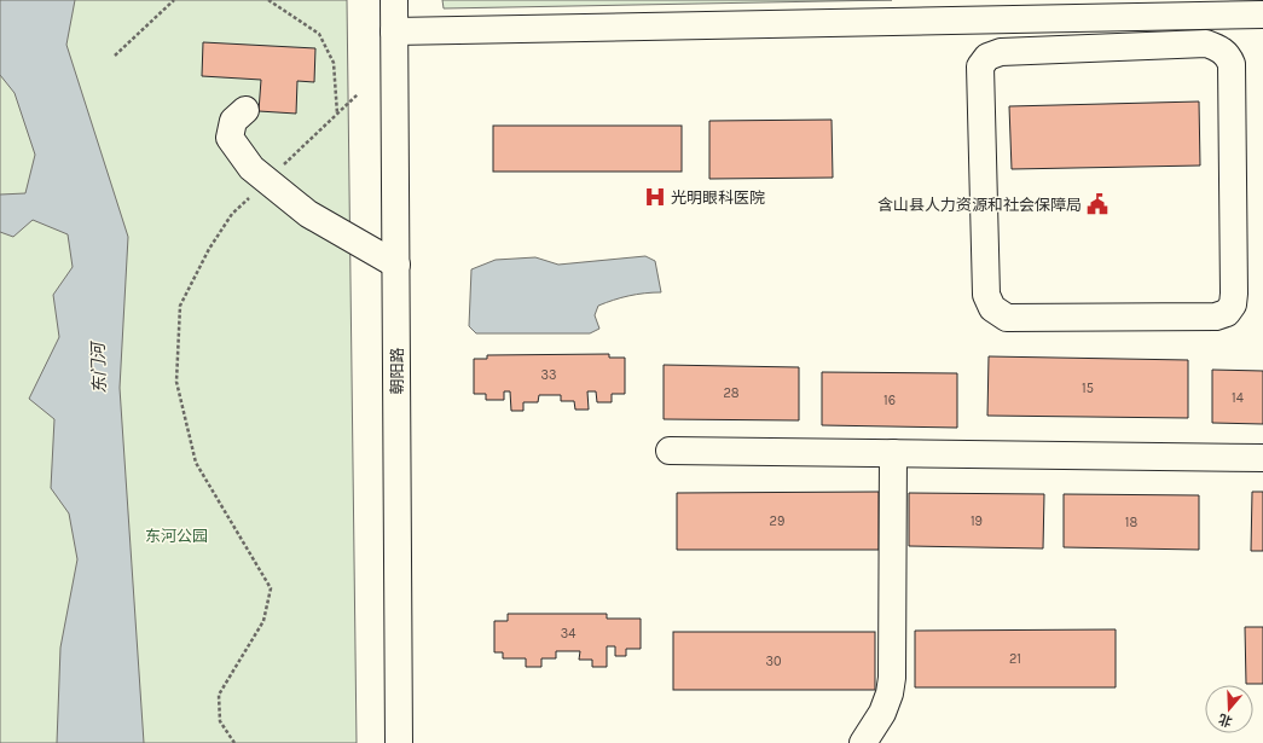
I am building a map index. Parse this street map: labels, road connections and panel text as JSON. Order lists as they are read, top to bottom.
{
  "streets": {
    "street": ["朝阳路"]
  },
  "water": ["东门河"],
  "parks": ["东河公园"],
  "places": {
    "hospital": ["光明眼科医院"],
    "public building": ["含山县人力资源和社会保障局"]
  },
  "house_numbers": [
    "33",
    "15",
    "28",
    "14",
    "16",
    "29",
    "19",
    "18",
    "34",
    "21",
    "30"
  ],
  "north": "bottom"
}
